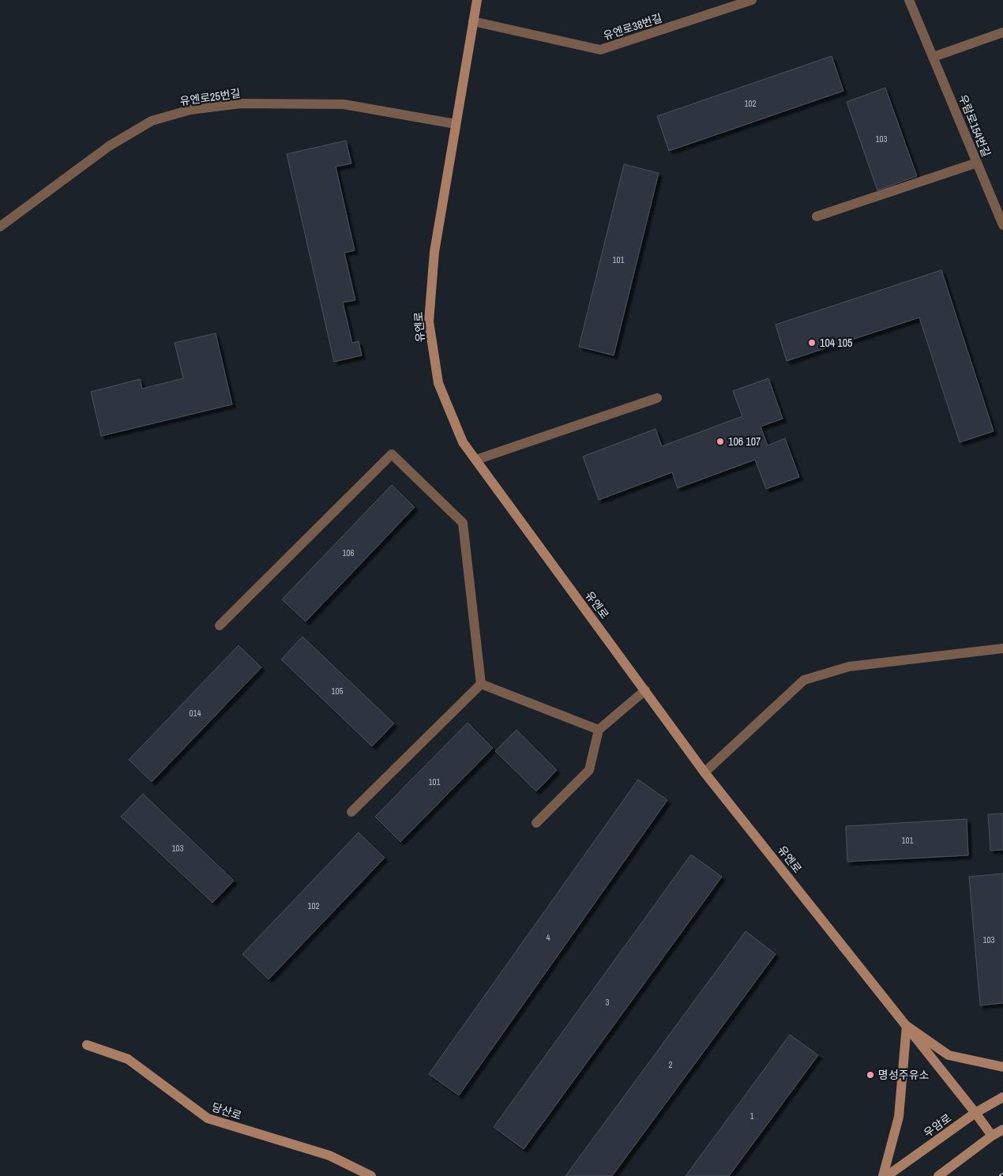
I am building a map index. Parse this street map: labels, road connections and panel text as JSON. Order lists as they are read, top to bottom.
{
  "streets": {
    "main road": ["유엔로", "당산로", "우암로"],
    "street": ["유엔로38번길", "유엔로25번길", "우람로154번길"]
  },
  "crossings": [
    ["유엔로38번길", "유엔로"],
    ["유엔로25번길", "유엔로"],
    ["유엔로", "우암로"]
  ],
  "places": ["104 105", "106 107", "명성주유소"],
  "house_numbers": [
    "102",
    "103",
    "101",
    "106",
    "105",
    "014",
    "101",
    "101",
    "103",
    "102",
    "4",
    "103",
    "3",
    "2",
    "1"
  ]
}
